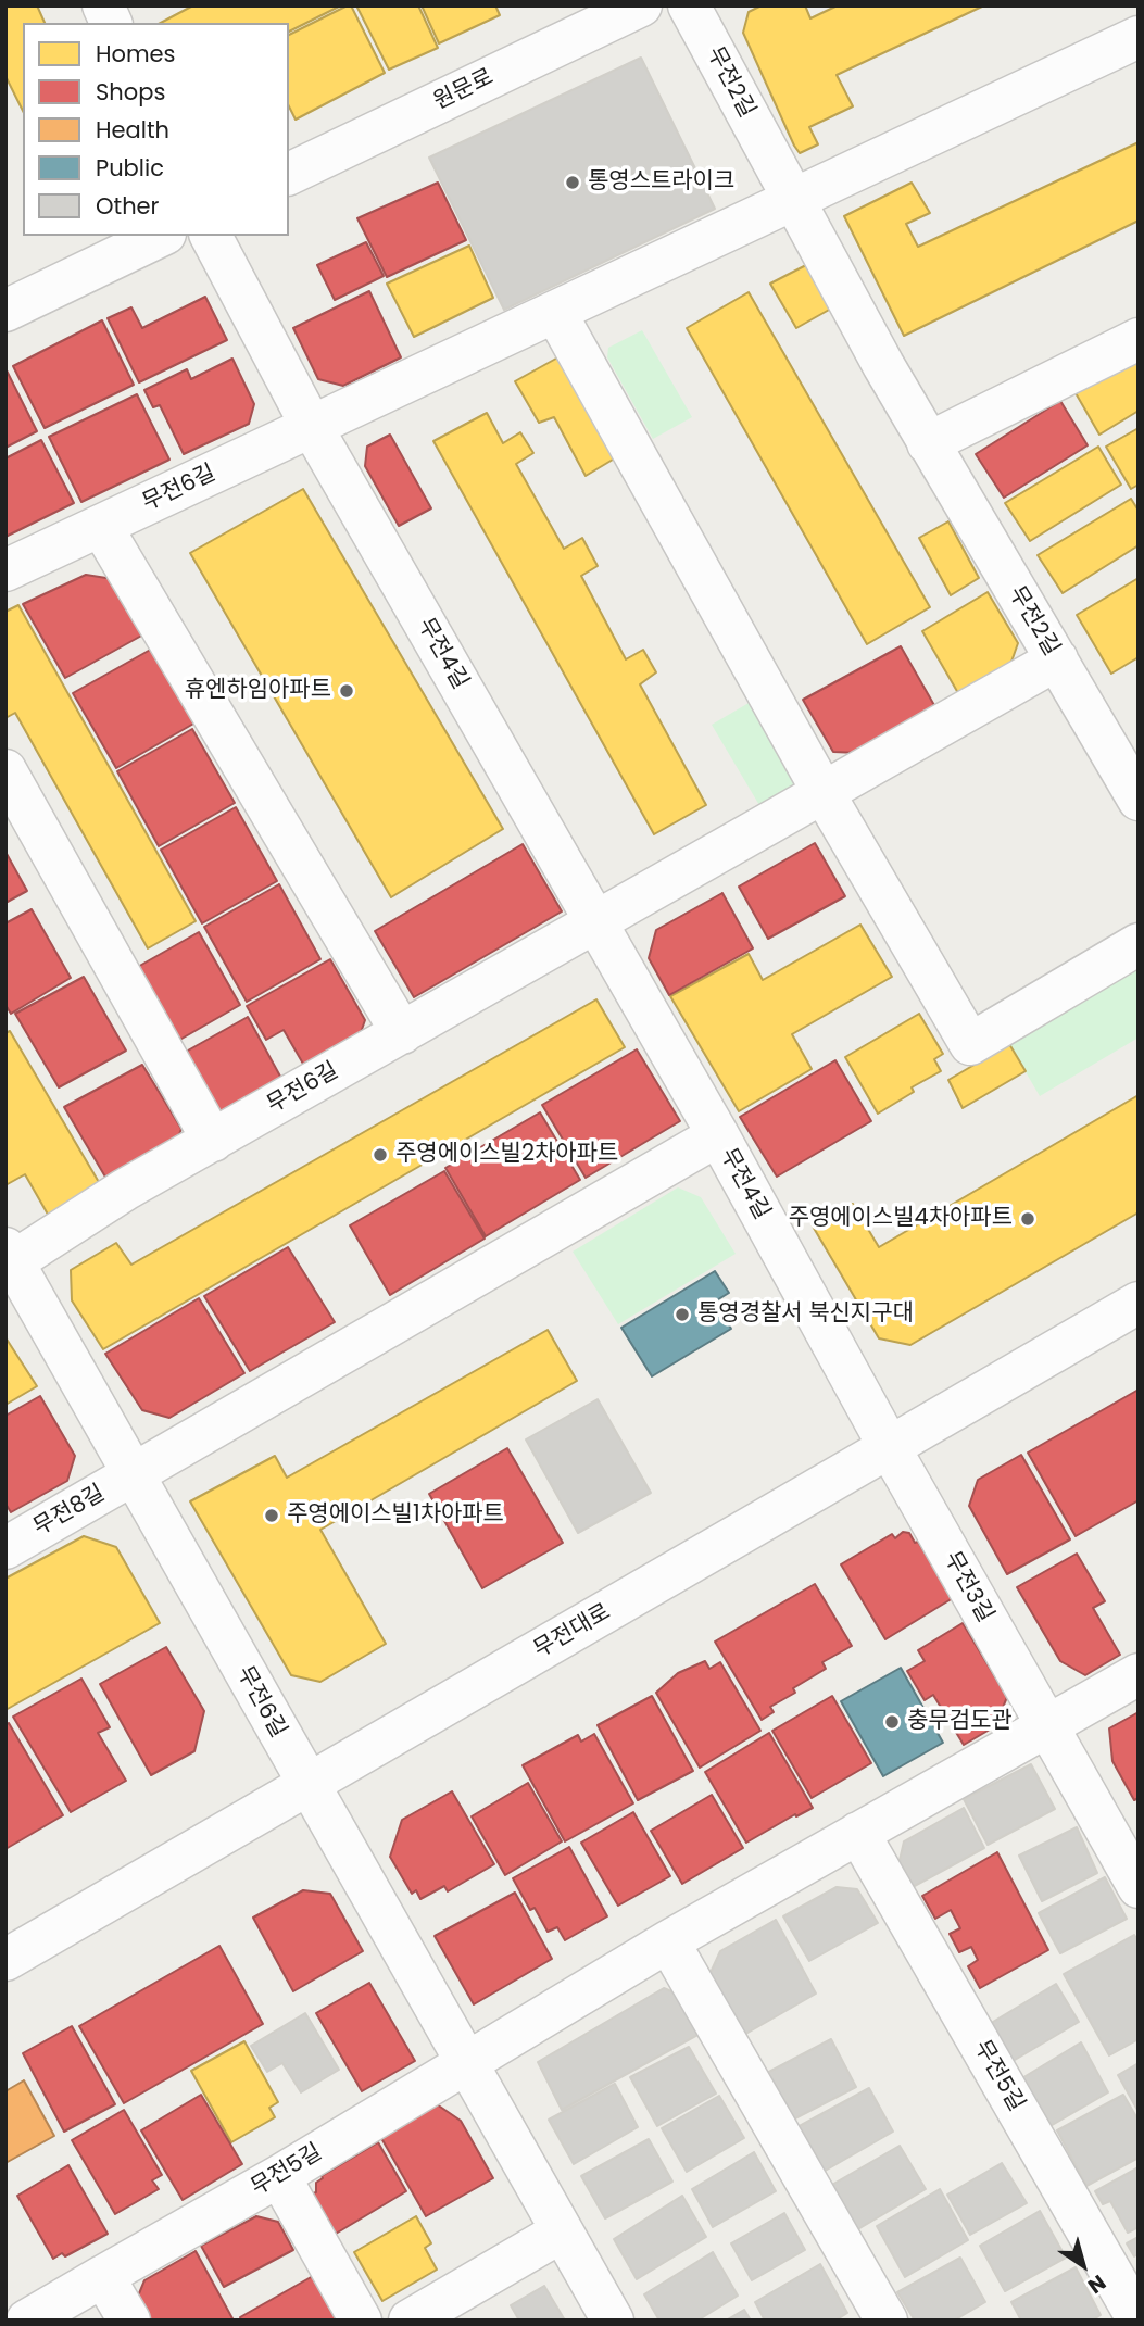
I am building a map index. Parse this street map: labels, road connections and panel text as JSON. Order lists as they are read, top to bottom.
{
  "streets": {
    "street": [
      "무전2길",
      "원문로",
      "무전6길",
      "무전4길",
      "무전8길",
      "무전3길",
      "무전대로",
      "무전5길"
    ]
  },
  "crossings": [
    ["무전6길", "무전4길"],
    ["무전6길", "무전8길"],
    ["무전6길", "무전대로"],
    ["무전4길", "무전8길"],
    ["무전4길", "무전3길"],
    ["무전4길", "무전대로"],
    ["무전3길", "무전대로"],
    ["무전3길", "무전5길"]
  ],
  "places": [
    "통영스트라이크",
    "휴엔하임아파트",
    "주영에이스빌2차아파트",
    "주영에이스빌4차아파트",
    "통영경찰서 북신지구대",
    "주영에이스빌1차아파트",
    "충무검도관"
  ],
  "legend": [
    "Homes",
    "Shops",
    "Health",
    "Public",
    "Other"
  ],
  "north": "bottom right"
}
